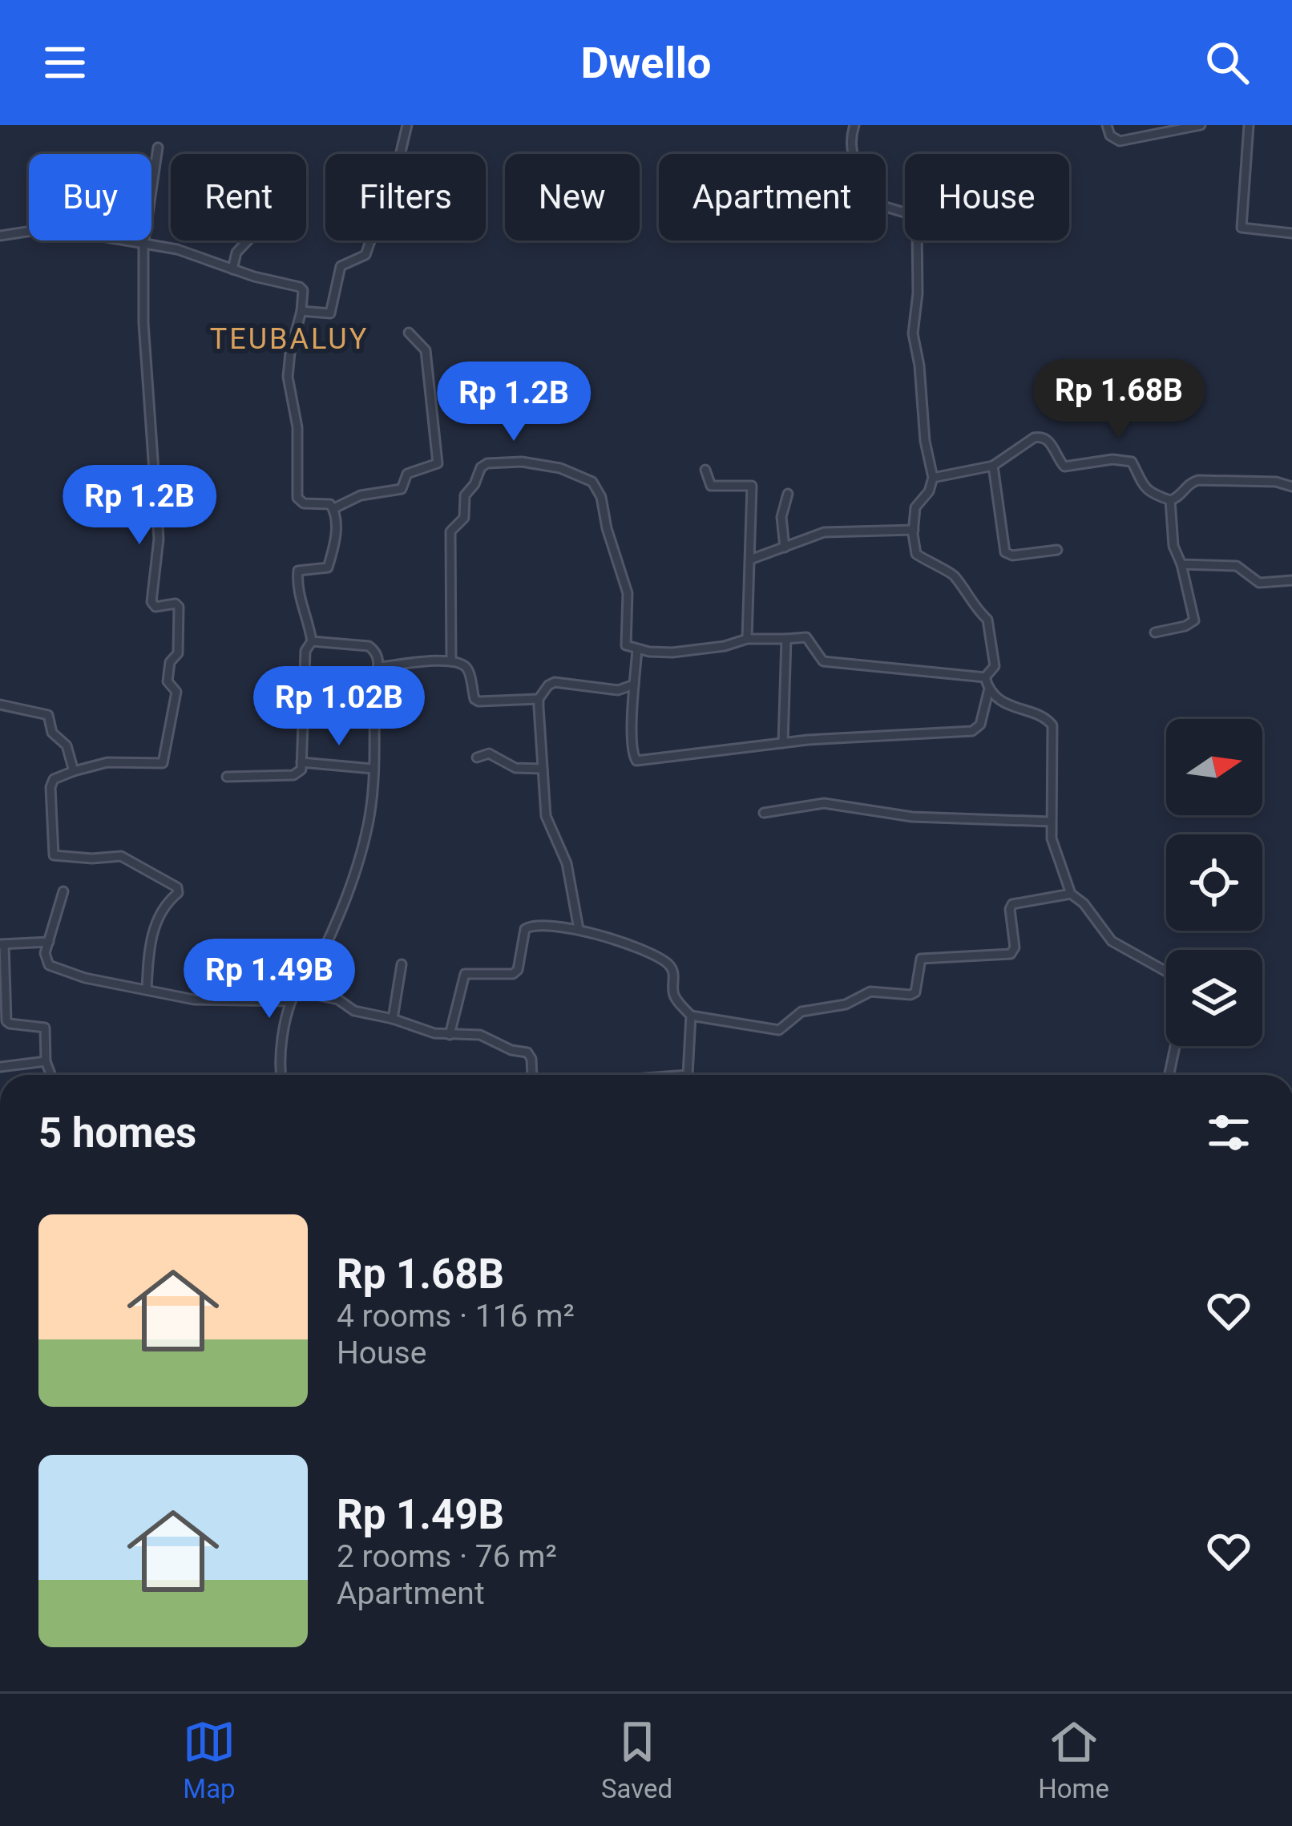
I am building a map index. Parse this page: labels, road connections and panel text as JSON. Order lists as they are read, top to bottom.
{
  "districts": ["TEUBALUY"],
  "north": "right",
  "page": {
    "header": "Dwello",
    "chip": [
      "Buy",
      "Rent",
      "Filters",
      "New",
      "Apartment",
      "House"
    ],
    "price": [
      "Rp 1.68B",
      "Rp 1.2B",
      "Rp 1.2B",
      "Rp 1.02B",
      "Rp 1.49B"
    ],
    "heading": "5 homes",
    "list": [
      {
        "name": "Rp 1.68B",
        "note": "4 rooms · 116 m² · House"
      },
      {
        "name": "Rp 1.49B",
        "note": "2 rooms · 76 m² · Apartment"
      }
    ],
    "tabs": ["Map", "Saved", "Home"]
  }
}
